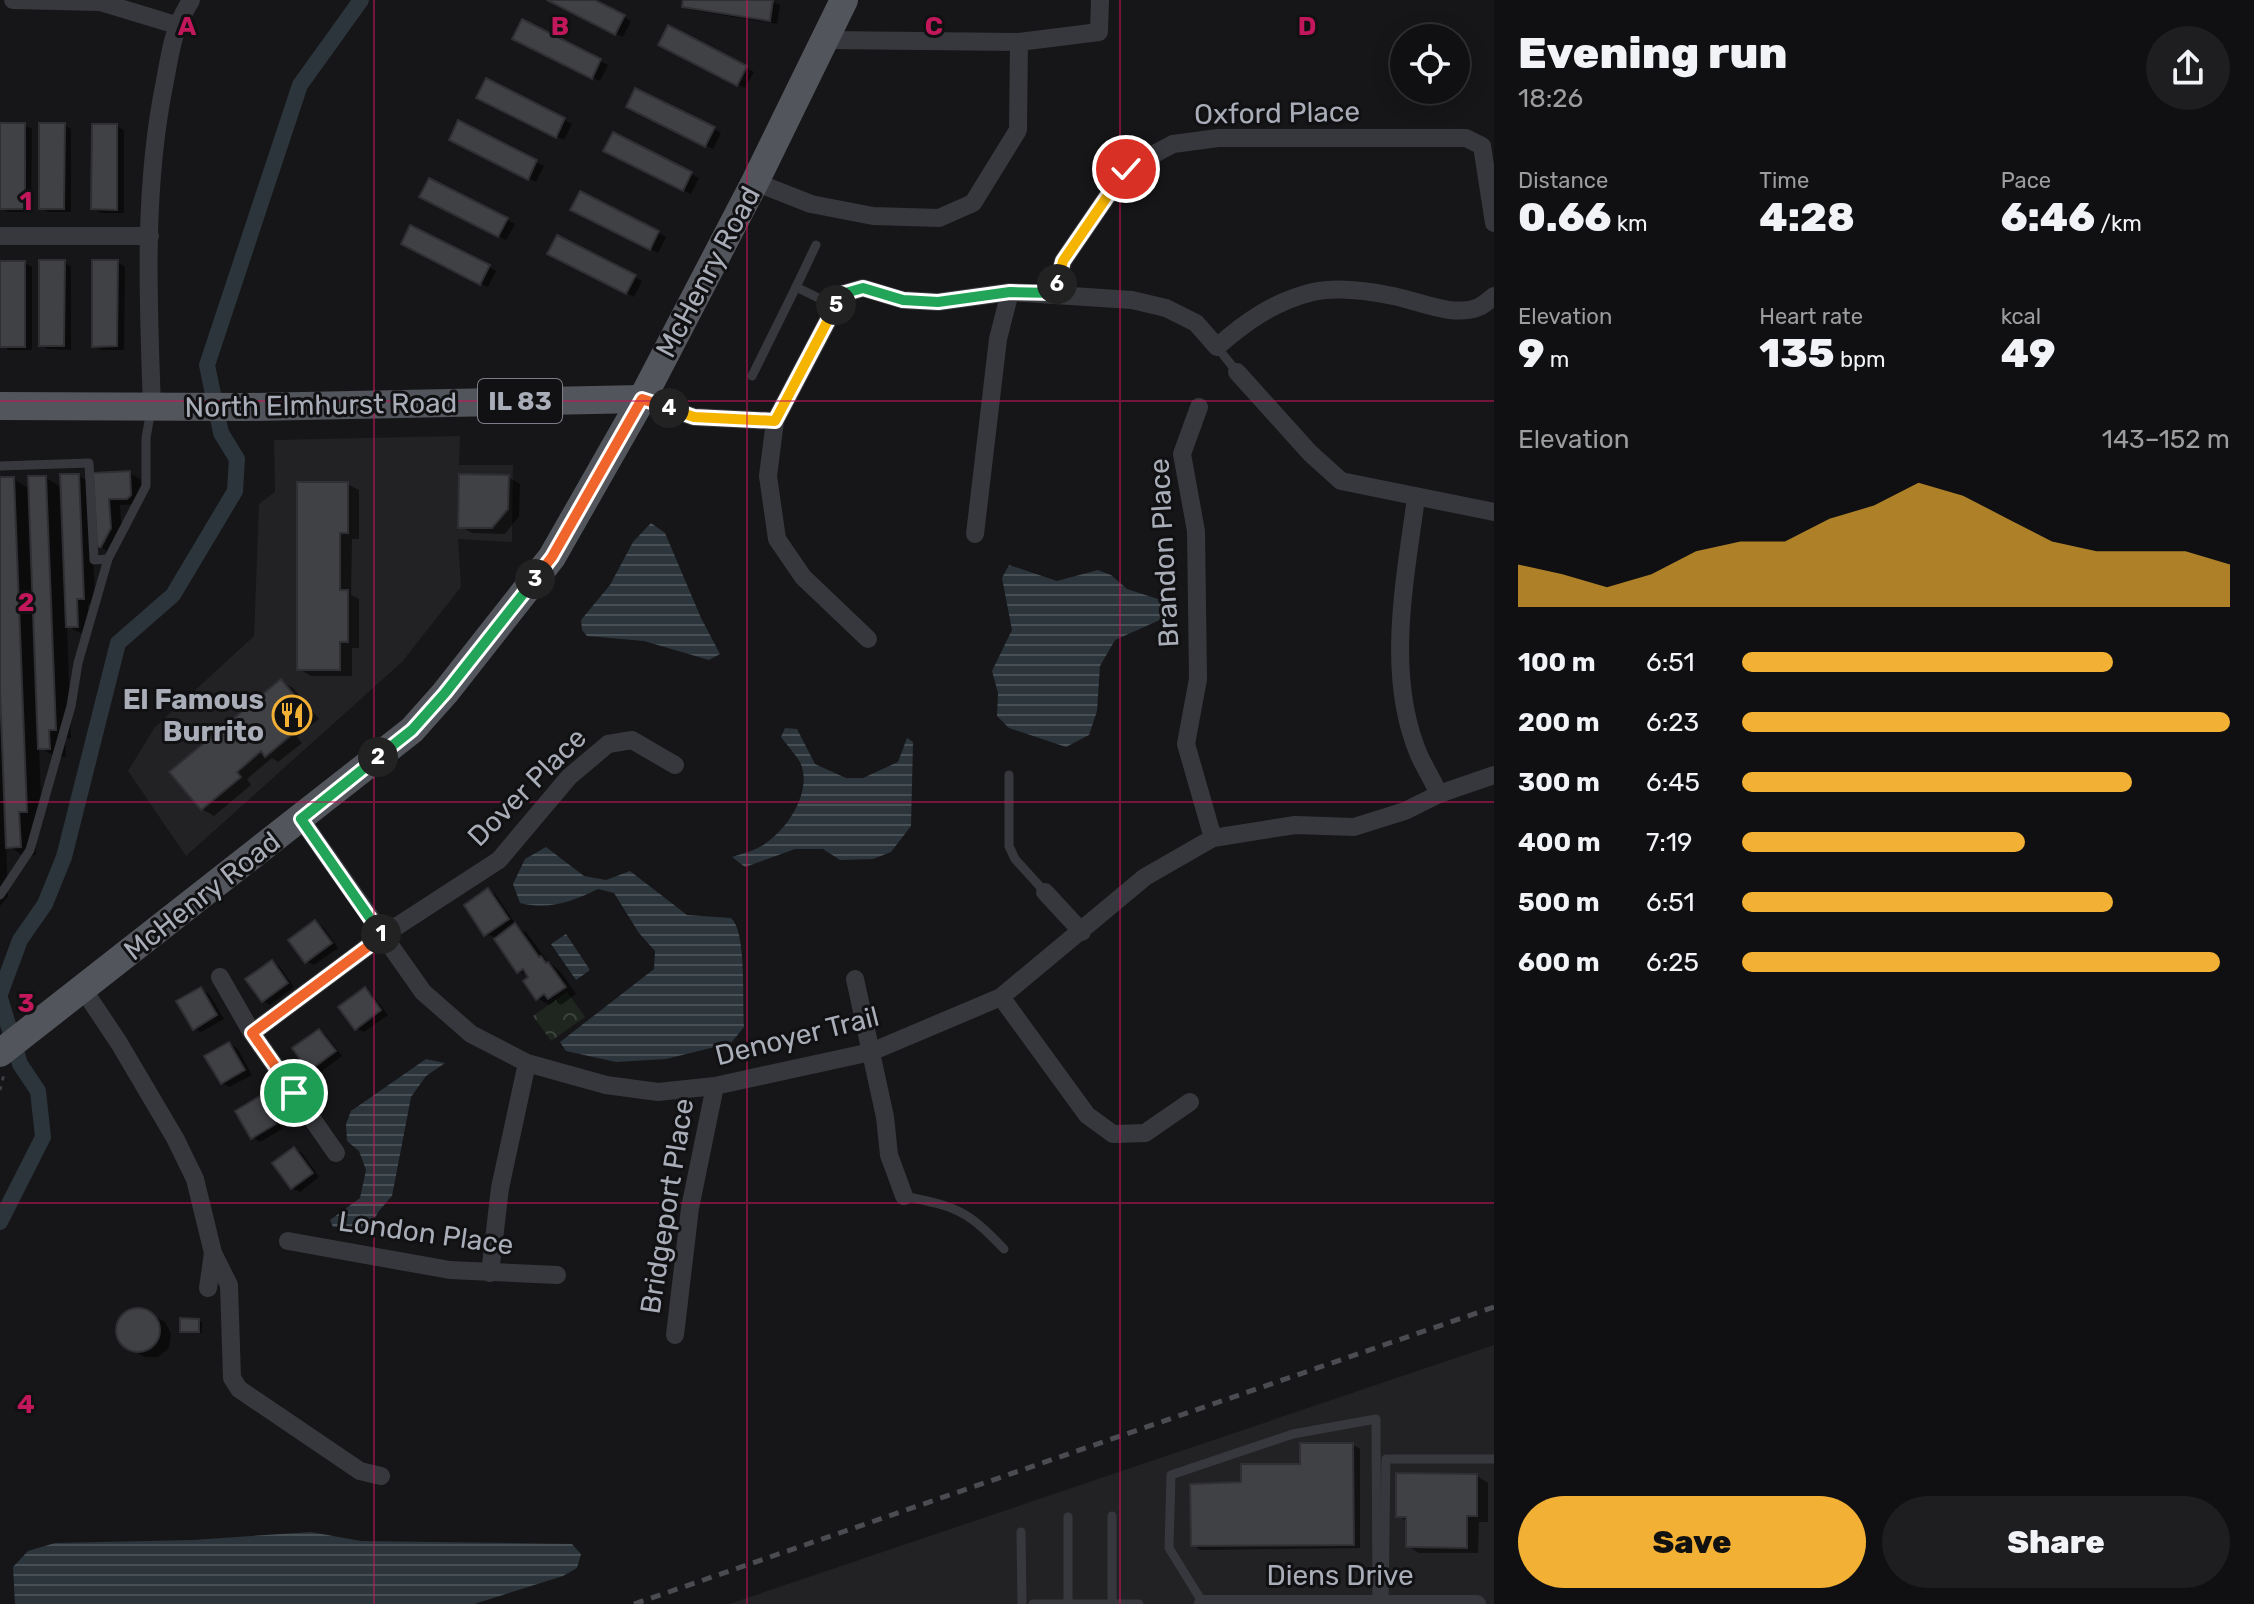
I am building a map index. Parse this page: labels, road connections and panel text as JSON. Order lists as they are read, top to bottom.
{
  "streets": {
    "main road": ["McHenry Road", "IL 83", "North Elmhurst Road"],
    "street": [
      "Oxford Place",
      "Brandon Place",
      "Dover Place",
      "Denoyer Trail",
      "Bridgeport Place",
      "London Place",
      "Diens Drive"
    ]
  },
  "crossings": [
    ["McHenry Road", "North Elmhurst Road"],
    ["McHenry Road", "Denoyer Trail"],
    ["Brandon Place", "Denoyer Trail"],
    ["Dover Place", "Denoyer Trail"],
    ["Denoyer Trail", "Bridgeport Place"]
  ],
  "places": {
    "restaurant": ["El Famous Burrito"]
  },
  "page": {
    "heading": ["Evening run", "18:26"],
    "stats": [
      ["Distance", "0.66 km"],
      ["Time", "4:28"],
      ["Pace", "6:46 /km"],
      ["Elevation", "9 m"],
      ["Heart rate", "135 bpm"],
      ["kcal", "49"]
    ],
    "pins": [
      "6",
      "5",
      "4",
      "3",
      "2",
      "1"
    ],
    "chart": ["Elevation", "143–152 m"],
    "list": [
      {
        "name": "100 m",
        "note": "6:51"
      },
      {
        "name": "200 m",
        "note": "6:23"
      },
      {
        "name": "300 m",
        "note": "6:45"
      },
      {
        "name": "400 m",
        "note": "7:19"
      },
      {
        "name": "500 m",
        "note": "6:51"
      },
      {
        "name": "600 m",
        "note": "6:25"
      }
    ],
    "buttons": ["Save", "Share"]
  },
  "grid": {
    "columns": [
      "A",
      "B",
      "C",
      "D"
    ],
    "rows": [
      "1",
      "2",
      "3",
      "4"
    ]
  }
}
